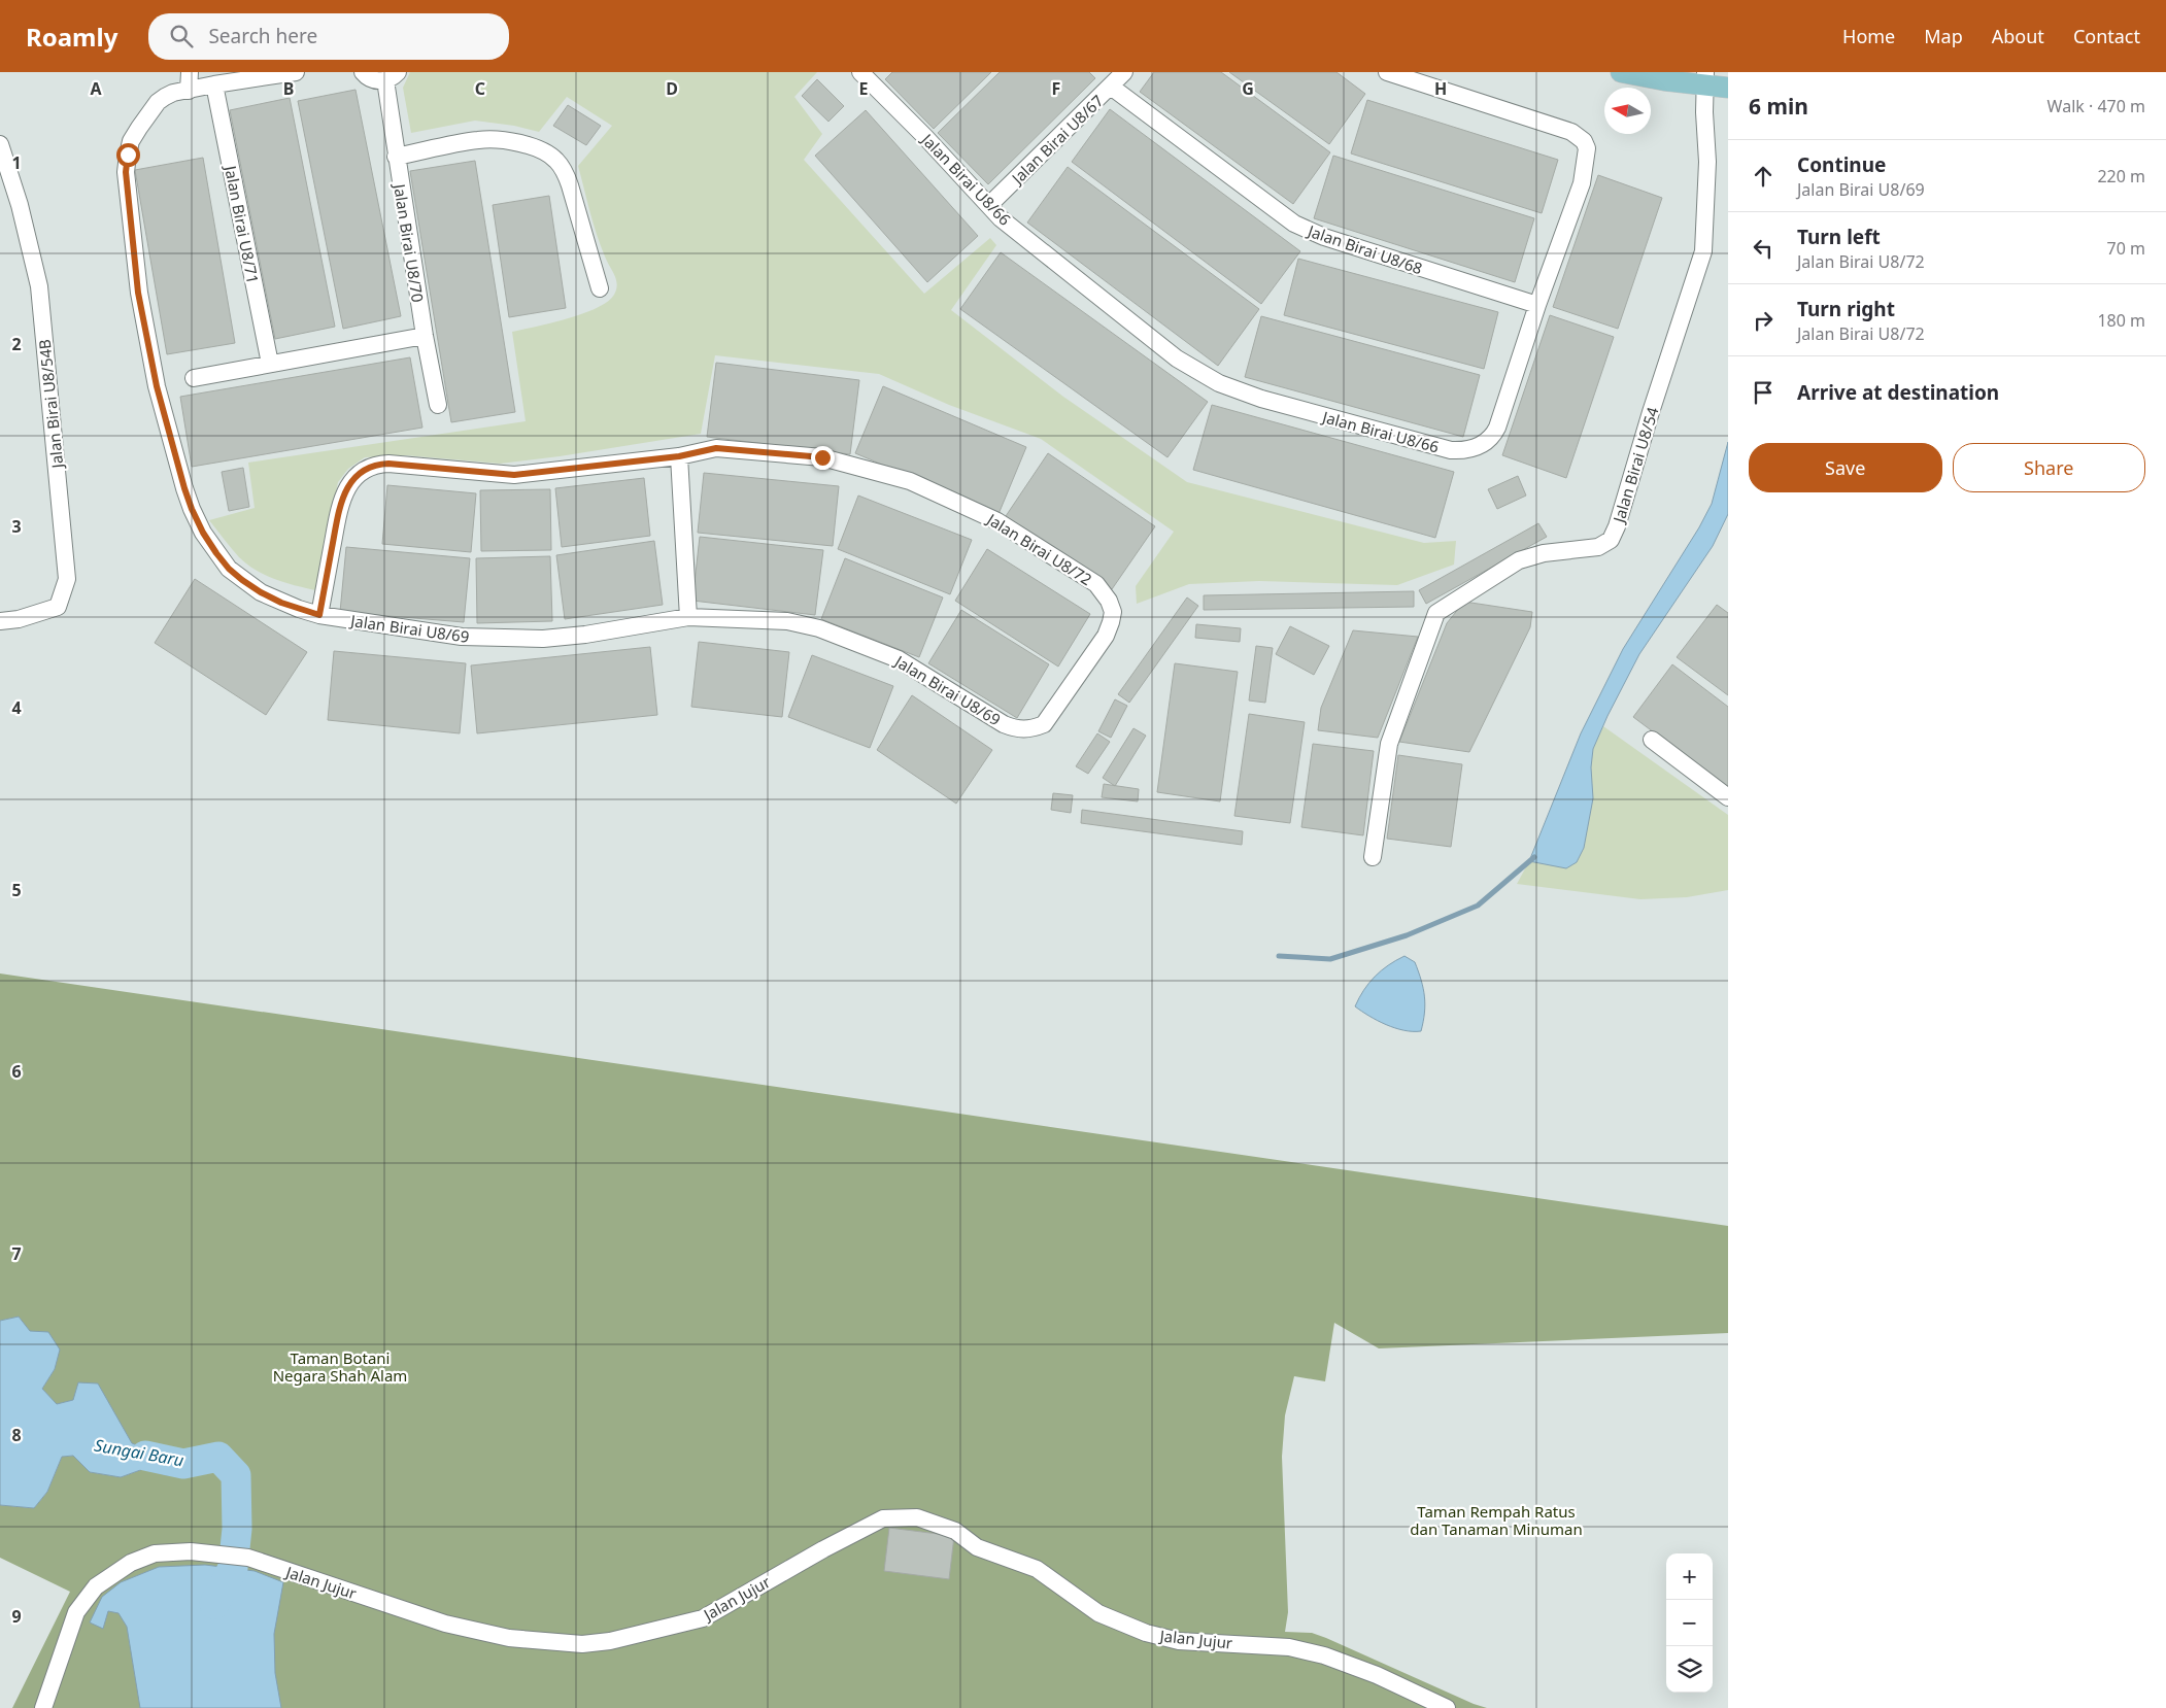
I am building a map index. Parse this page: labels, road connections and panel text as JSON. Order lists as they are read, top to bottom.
{
  "streets": {
    "street": [
      "Jalan Birai U8/67",
      "Jalan Birai U8/66",
      "Jalan Birai U8/71",
      "Jalan Birai U8/70",
      "Jalan Birai U8/68",
      "Jalan Birai U8/54B",
      "Jalan Birai U8/54",
      "Jalan Birai U8/72",
      "Jalan Birai U8/69",
      "Jalan Jujur"
    ]
  },
  "crossings": [
    ["Jalan Birai U8/67", "Jalan Birai U8/66"],
    ["Jalan Birai U8/67", "Jalan Birai U8/68"],
    ["Jalan Birai U8/66", "Jalan Birai U8/68"],
    ["Jalan Birai U8/71", "Jalan Birai U8/69"],
    ["Jalan Birai U8/72", "Jalan Birai U8/69"]
  ],
  "water": ["Sungai Baru"],
  "parks": ["Taman Botani Negara Shah Alam", "Taman Rempah Ratus dan Tanaman Minuman"],
  "north": "left",
  "page": {
    "header": "Roamly",
    "search": "Search here",
    "nav": [
      "Home",
      "Map",
      "About",
      "Contact"
    ],
    "heading": ["6 min", "Walk · 470 m"],
    "list": [
      ["Continue", "Jalan Birai U8/69", "220 m"],
      ["Turn left", "Jalan Birai U8/72", "70 m"],
      ["Turn right", "Jalan Birai U8/72", "180 m"],
      "Arrive at destination"
    ],
    "buttons": ["Save", "Share"],
    "map_buttons": ["+", "−"]
  },
  "grid": {
    "columns": [
      "A",
      "B",
      "C",
      "D",
      "E",
      "F",
      "G",
      "H"
    ],
    "rows": [
      "1",
      "2",
      "3",
      "4",
      "5",
      "6",
      "7",
      "8",
      "9"
    ]
  }
}
